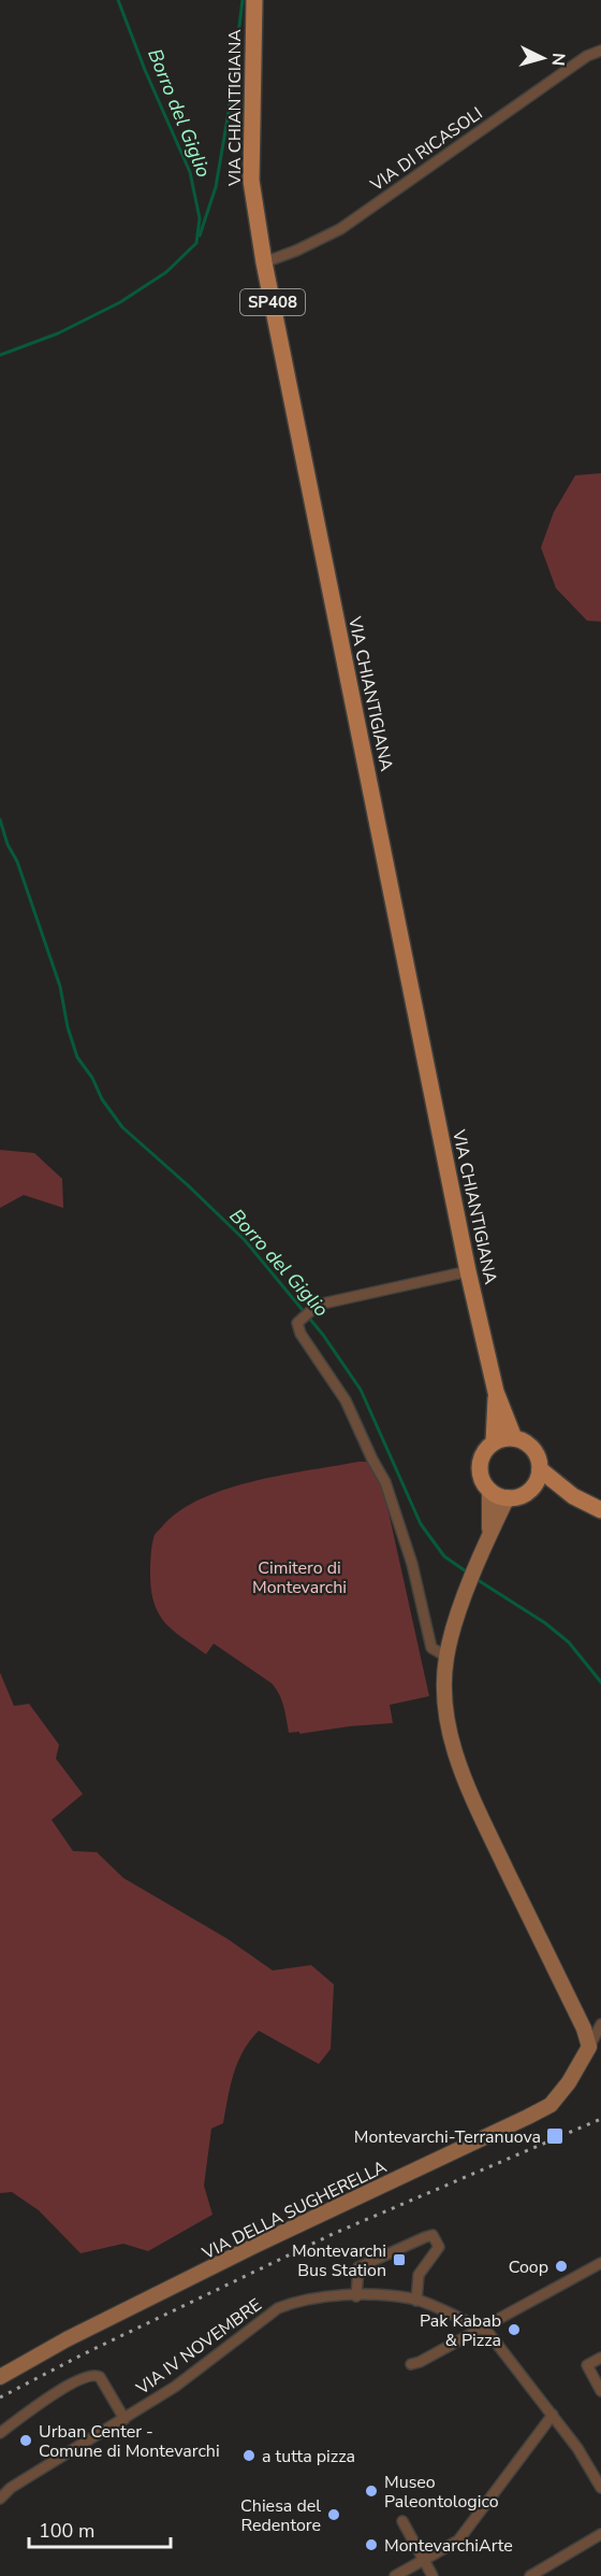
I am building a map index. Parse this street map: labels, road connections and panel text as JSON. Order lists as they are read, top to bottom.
{
  "streets": {
    "main road": ["VIA CHIANTIGIANA", "SP408"],
    "street": ["VIA DI RICASOLI", "VIA DELLA SUGHERELLA", "VIA IV NOVEMBRE"]
  },
  "crossings": [
    ["VIA CHIANTIGIANA", "VIA DI RICASOLI"]
  ],
  "water": ["Borro del Giglio"],
  "parks": ["Cimitero di Montevarchi"],
  "places": {
    "transit": ["Montevarchi-Terranuova", "Montevarchi Bus Station"],
    "other": [
      "Coop",
      "Pak Kabab & Pizza",
      "Urban Center - Comune di Montevarchi",
      "a tutta pizza",
      "Museo Paleontologico",
      "Chiesa del Redentore",
      "MontevarchiArte"
    ]
  },
  "scale_bar": "100 m",
  "north": "right"
}
